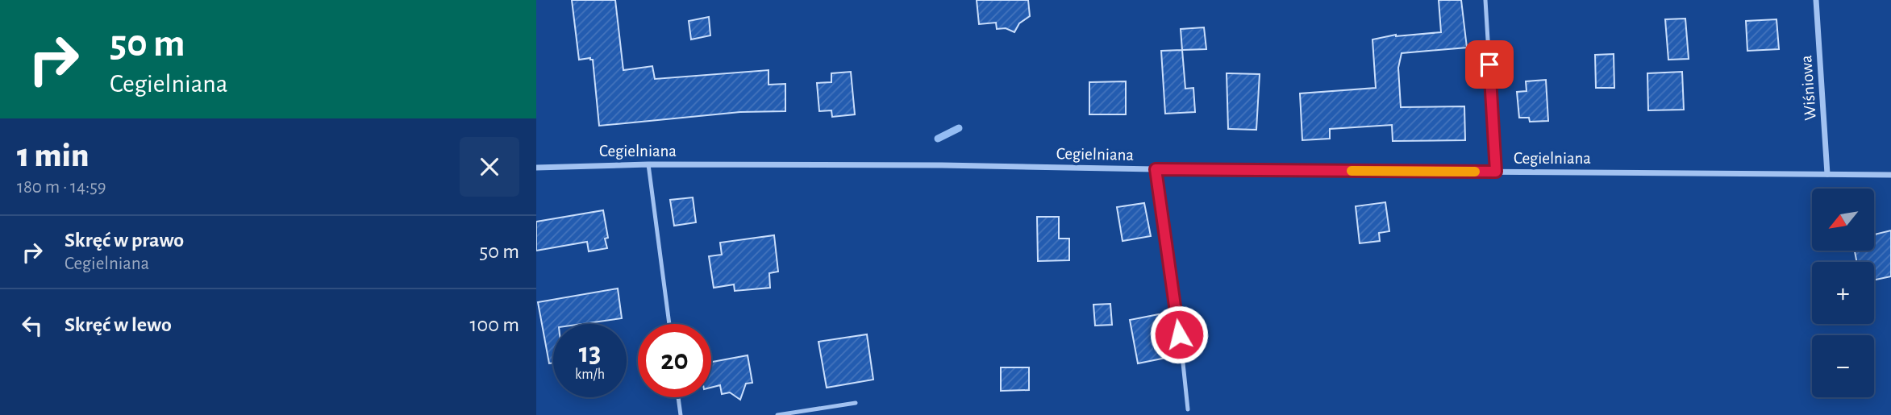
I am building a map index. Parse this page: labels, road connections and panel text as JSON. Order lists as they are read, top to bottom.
{
  "streets": {
    "street": ["Wiśniowa", "Cegielniana"]
  },
  "crossings": [
    ["Wiśniowa", "Cegielniana"]
  ],
  "north": "bottom left",
  "page": {
    "turn": ["50 m", "Cegielniana"],
    "heading": ["1 min", "180 m · 14:59"],
    "map_buttons": ["+", "−"],
    "list": [
      {
        "name": "Skręć w prawo",
        "note": "Cegielniana",
        "value": "50 m"
      },
      {
        "name": "Skręć w lewo",
        "value": "100 m"
      }
    ],
    "speed": "13 km/h",
    "limit": "20"
  }
}
